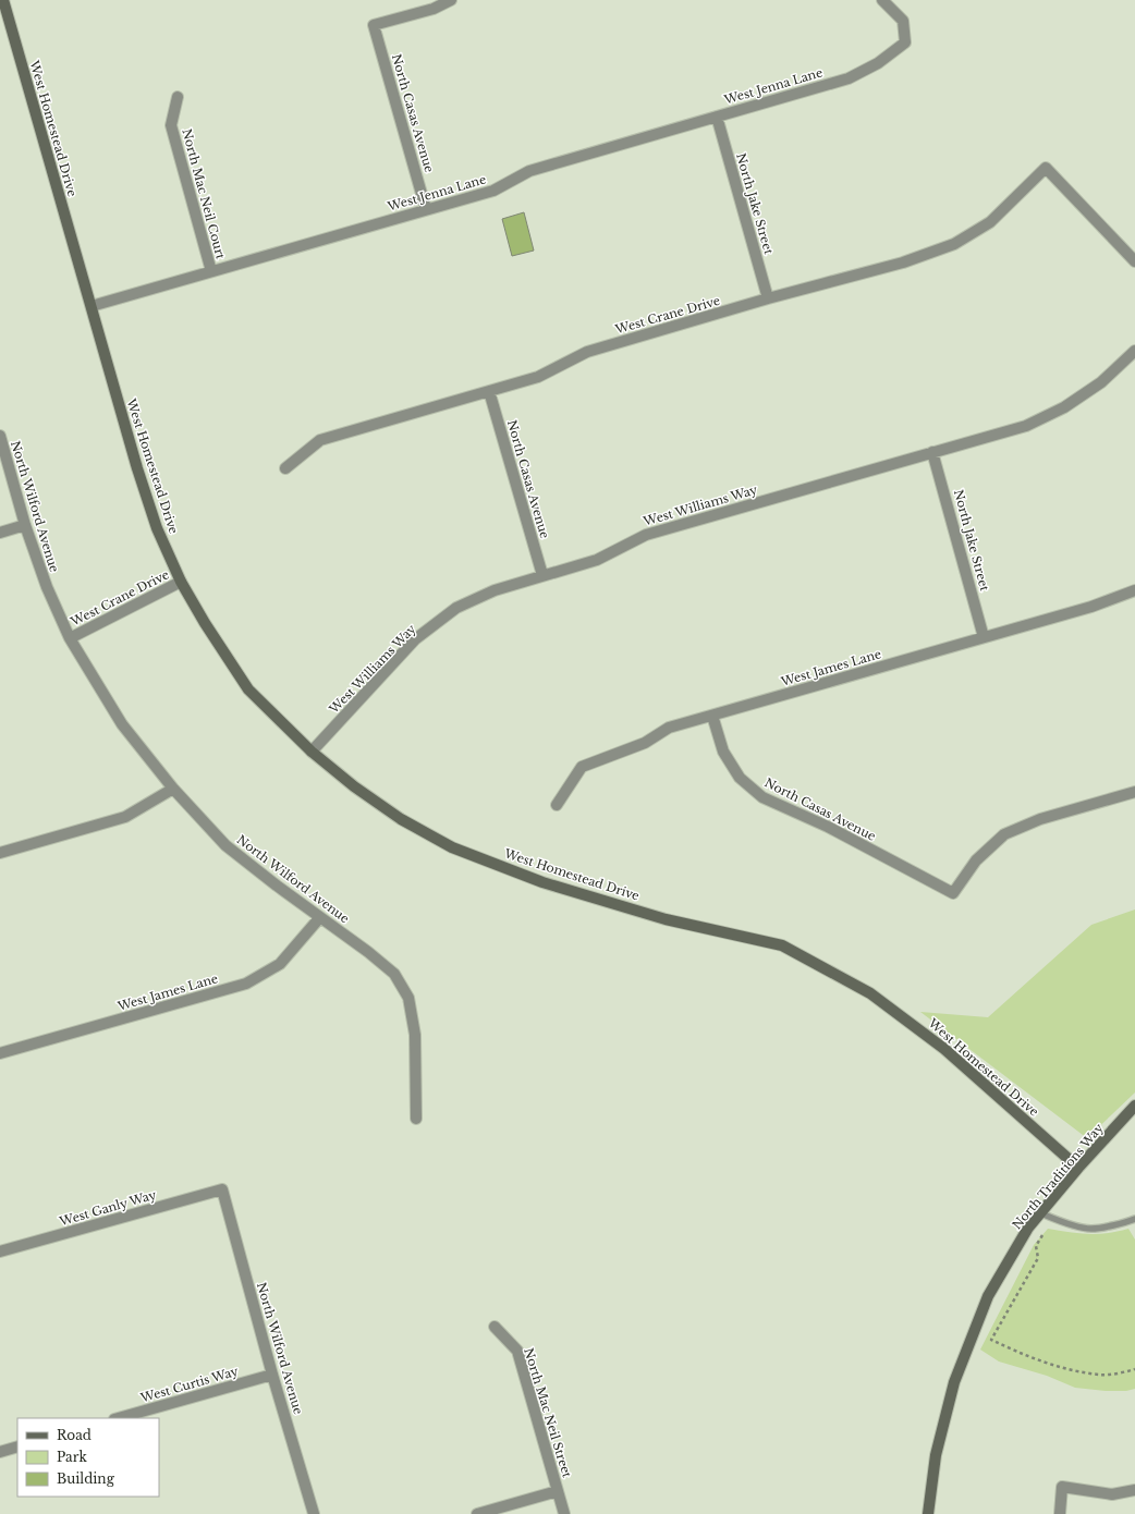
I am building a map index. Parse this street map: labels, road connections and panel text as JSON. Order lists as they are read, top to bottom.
{
  "streets": {
    "street": [
      "West Jenna Lane",
      "North Casas Avenue",
      "West Homestead Drive",
      "North Mac Neil Court",
      "North Jake Street",
      "West Crane Drive",
      "West Williams Way",
      "North Wilford Avenue",
      "West James Lane",
      "North Traditions Way",
      "West Ganly Way",
      "West Curtis Way",
      "North Mac Neil Street"
    ]
  },
  "crossings": [
    ["West Jenna Lane", "North Casas Avenue"],
    ["West Jenna Lane", "West Homestead Drive"],
    ["West Jenna Lane", "North Mac Neil Court"],
    ["West Jenna Lane", "North Jake Street"],
    ["North Casas Avenue", "West Crane Drive"],
    ["North Casas Avenue", "West Williams Way"],
    ["North Casas Avenue", "West James Lane"],
    ["West Homestead Drive", "West Crane Drive"],
    ["West Homestead Drive", "West Williams Way"],
    ["West Homestead Drive", "North Traditions Way"],
    ["North Jake Street", "West Crane Drive"],
    ["North Jake Street", "West Williams Way"],
    ["North Jake Street", "West James Lane"],
    ["West Crane Drive", "North Wilford Avenue"],
    ["North Wilford Avenue", "West James Lane"],
    ["North Wilford Avenue", "West Ganly Way"],
    ["North Wilford Avenue", "West Curtis Way"]
  ],
  "legend": ["Road", "Park", "Building"]
}
